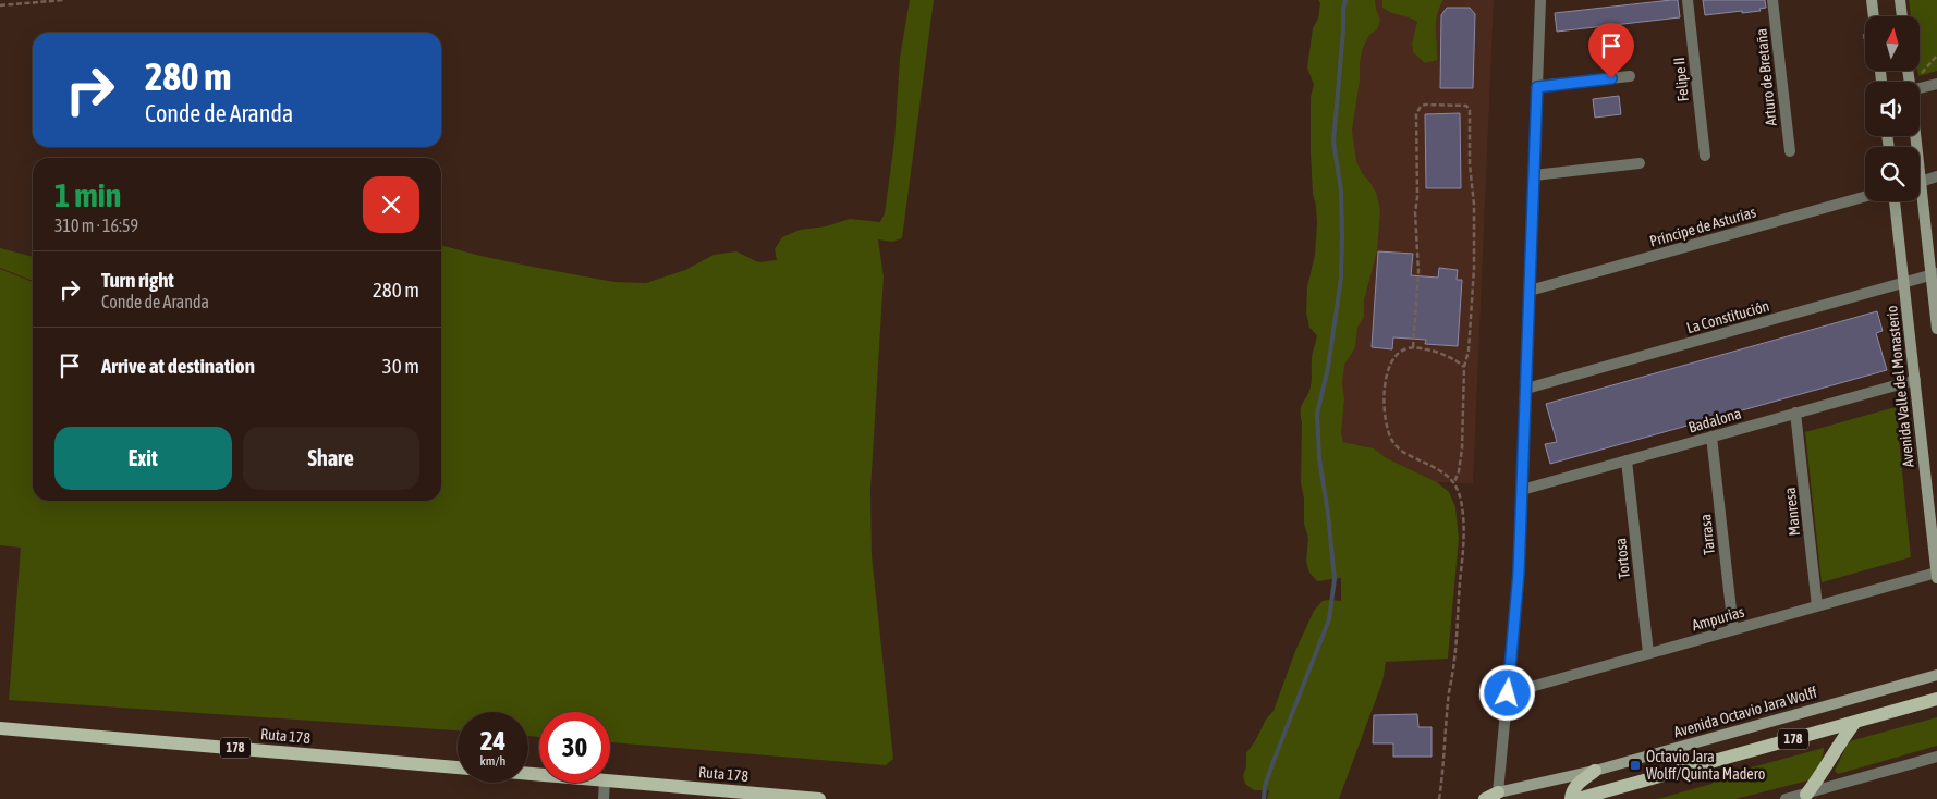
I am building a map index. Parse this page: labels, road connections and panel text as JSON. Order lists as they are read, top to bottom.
{
  "streets": {
    "main road": ["Ruta 178", "178"],
    "street": [
      "Arturo de Bretaña",
      "Felipe II",
      "Príncipe de Asturias",
      "La Constitución",
      "Avenida Valle del Monasterio",
      "Badalona",
      "Manresa",
      "Tarrasa",
      "Tortosa",
      "Ampurias",
      "Avenida Octavio Jara Wolff"
    ]
  },
  "crossings": [
    ["La Constitución", "Avenida Valle del Monasterio"],
    ["Avenida Valle del Monasterio", "Badalona"],
    ["Avenida Valle del Monasterio", "Ampurias"],
    ["Badalona", "Manresa"],
    ["Badalona", "Tarrasa"],
    ["Badalona", "Tortosa"],
    ["Manresa", "Ampurias"],
    ["Tarrasa", "Ampurias"],
    ["Tortosa", "Ampurias"]
  ],
  "places": {
    "transit": ["Octavio Jara Wolff/Quinta Madero"]
  },
  "north": "top",
  "page": {
    "turn": ["280 m", "Conde de Aranda"],
    "heading": ["1 min", "310 m · 16:59"],
    "list": [
      {
        "name": "Turn right",
        "note": "Conde de Aranda",
        "value": "280 m"
      },
      {
        "name": "Arrive at destination",
        "value": "30 m"
      }
    ],
    "buttons": ["Exit", "Share"],
    "speed": "24 km/h",
    "limit": "30"
  }
}
